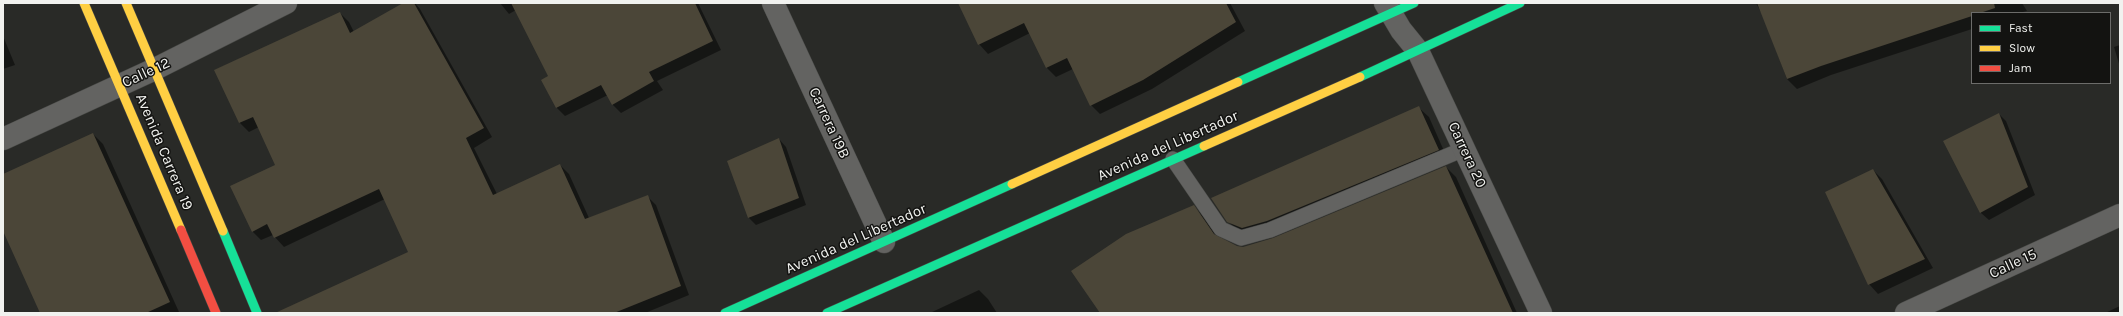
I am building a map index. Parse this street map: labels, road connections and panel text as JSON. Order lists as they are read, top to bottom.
{
  "streets": {
    "main road": ["Avenida del Libertador", "Avenida Carrera 19"],
    "street": [
      "Calle 12",
      "Carrera 19B",
      "Carrera 20",
      "Calle 15"
    ]
  },
  "crossings": [
    ["Calle 12", "Avenida Carrera 19"],
    ["Carrera 19B", "Avenida del Libertador"],
    ["Avenida del Libertador", "Carrera 20"]
  ],
  "legend": ["Fast", "Slow", "Jam"]
}
